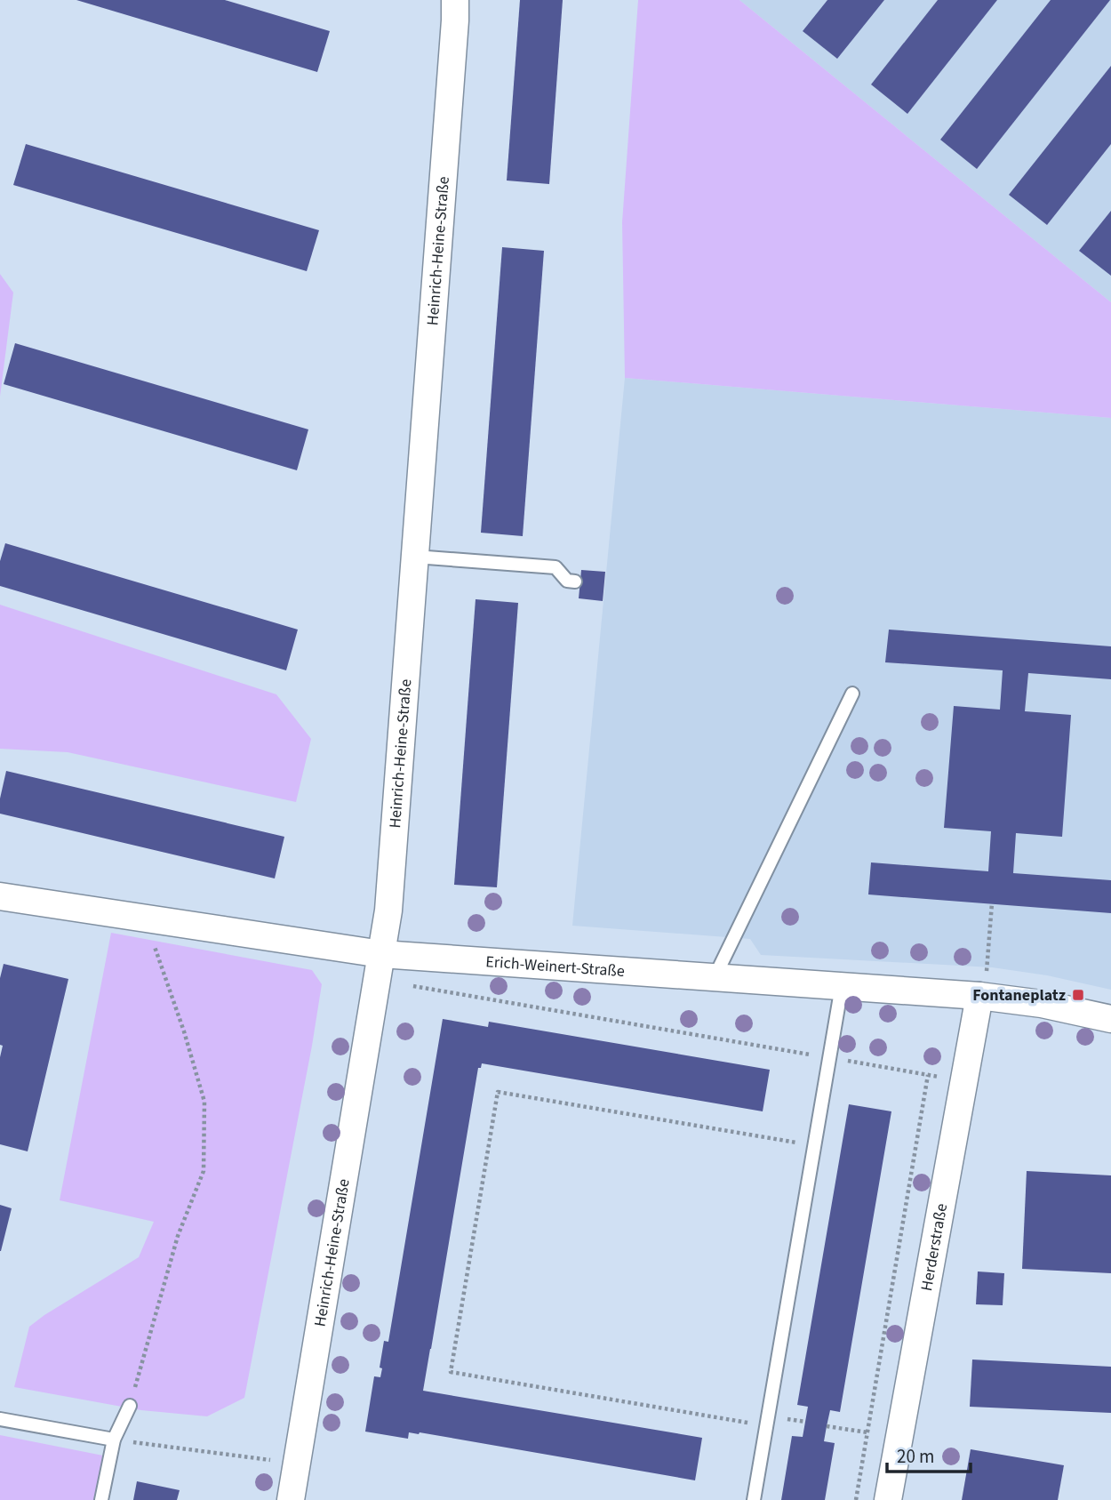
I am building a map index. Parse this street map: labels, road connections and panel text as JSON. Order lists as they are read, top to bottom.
{
  "streets": {
    "street": ["Heinrich-Heine-Straße", "Erich-Weinert-Straße", "Herderstraße"]
  },
  "crossings": [
    ["Heinrich-Heine-Straße", "Erich-Weinert-Straße"],
    ["Erich-Weinert-Straße", "Herderstraße"]
  ],
  "places": {
    "transit": ["Fontaneplatz"]
  },
  "scale_bar": "20 m"
}
